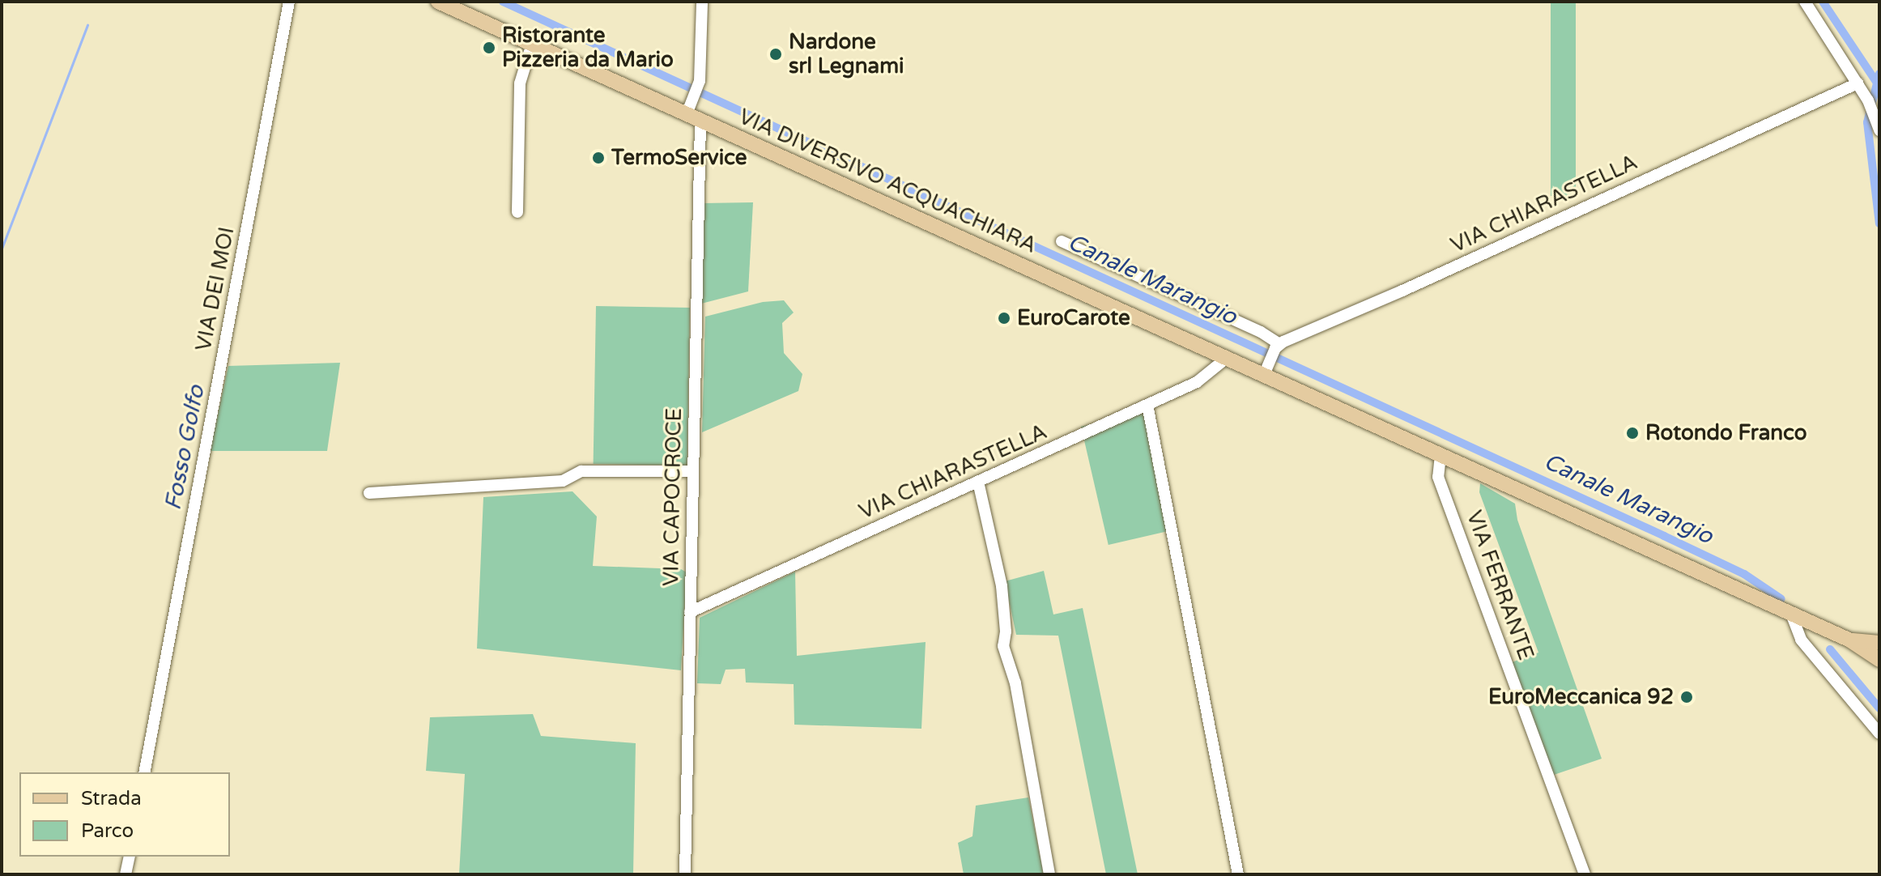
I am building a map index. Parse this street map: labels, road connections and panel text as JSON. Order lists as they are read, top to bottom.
{
  "streets": {
    "main road": ["VIA DIVERSIVO ACQUACHIARA"],
    "street": [
      "VIA CHIARASTELLA",
      "VIA DEI MOI",
      "VIA CAPOCROCE",
      "VIA FERRANTE"
    ]
  },
  "crossings": [
    ["VIA DIVERSIVO ACQUACHIARA", "VIA CHIARASTELLA"],
    ["VIA DIVERSIVO ACQUACHIARA", "VIA CAPOCROCE"],
    ["VIA DIVERSIVO ACQUACHIARA", "VIA FERRANTE"],
    ["VIA CHIARASTELLA", "VIA CAPOCROCE"]
  ],
  "water": ["Canale Marangio", "Fosso Golfo"],
  "places": [
    "Ristorante Pizzeria da Mario",
    "Nardone srl Legnami",
    "TermoService",
    "EuroCarote",
    "Rotondo Franco",
    "EuroMeccanica 92"
  ],
  "legend": ["Strada", "Parco"]
}
